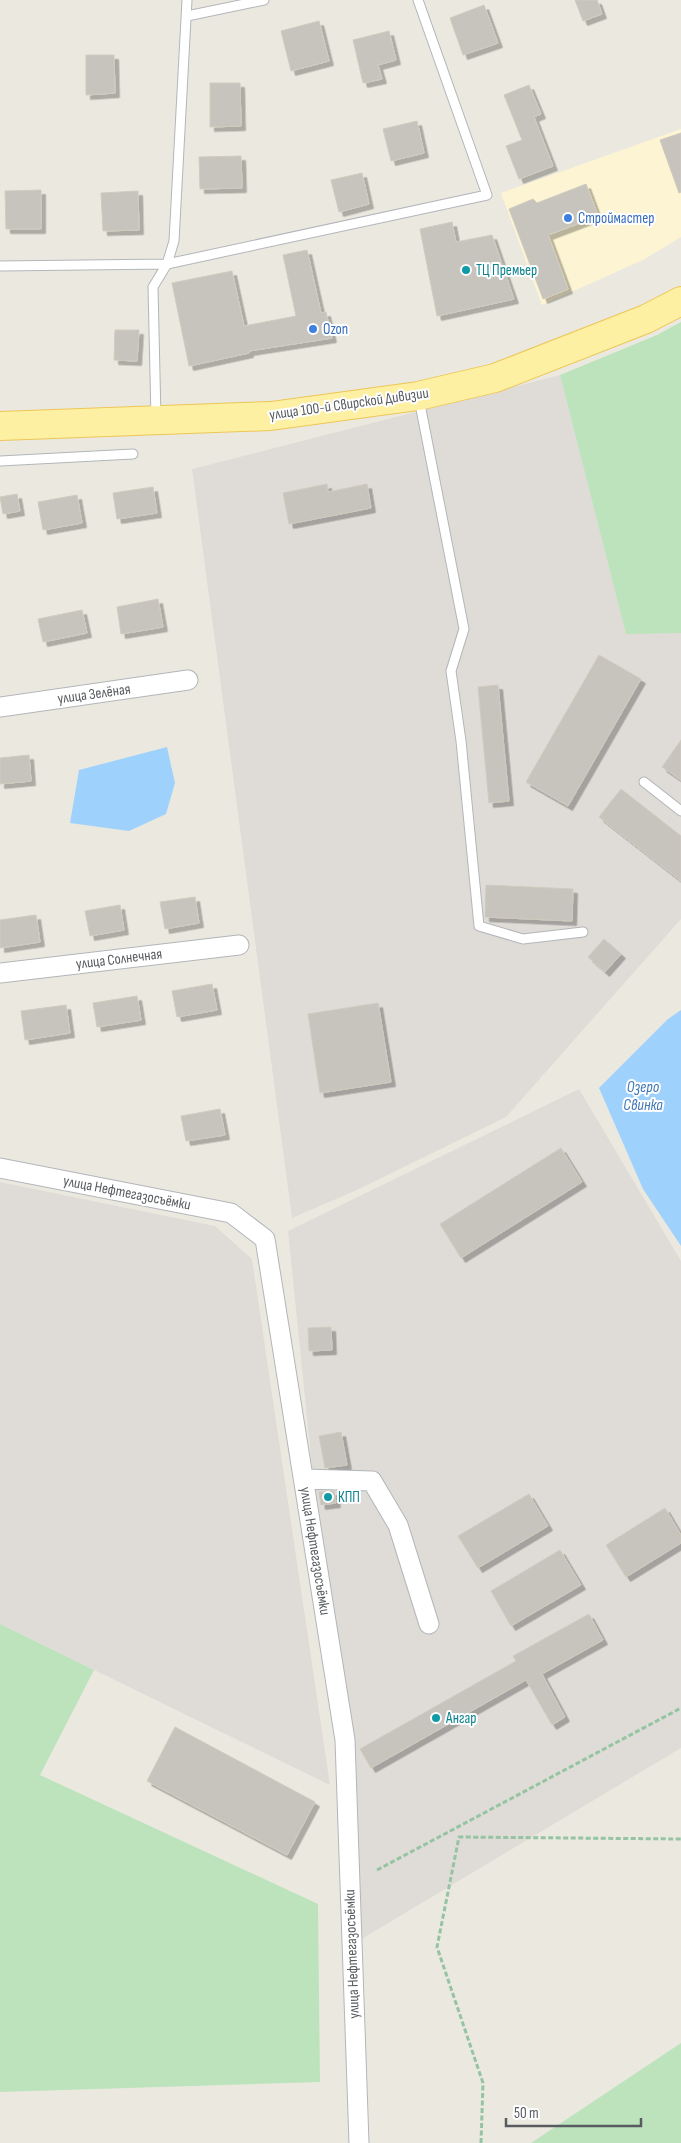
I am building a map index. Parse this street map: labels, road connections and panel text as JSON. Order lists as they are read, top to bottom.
{
  "streets": {
    "main road": ["улица 100-й Свирской Дивизии"],
    "street": ["улица Зелёная", "улица Солнечная", "улица Нефтегазосъёмки"]
  },
  "water": ["Озеро Свинка"],
  "places": [
    "Строймастер",
    "ТЦ Премьер",
    "Ozon",
    "КПП",
    "Ангар"
  ],
  "scale_bar": "50 m"
}
